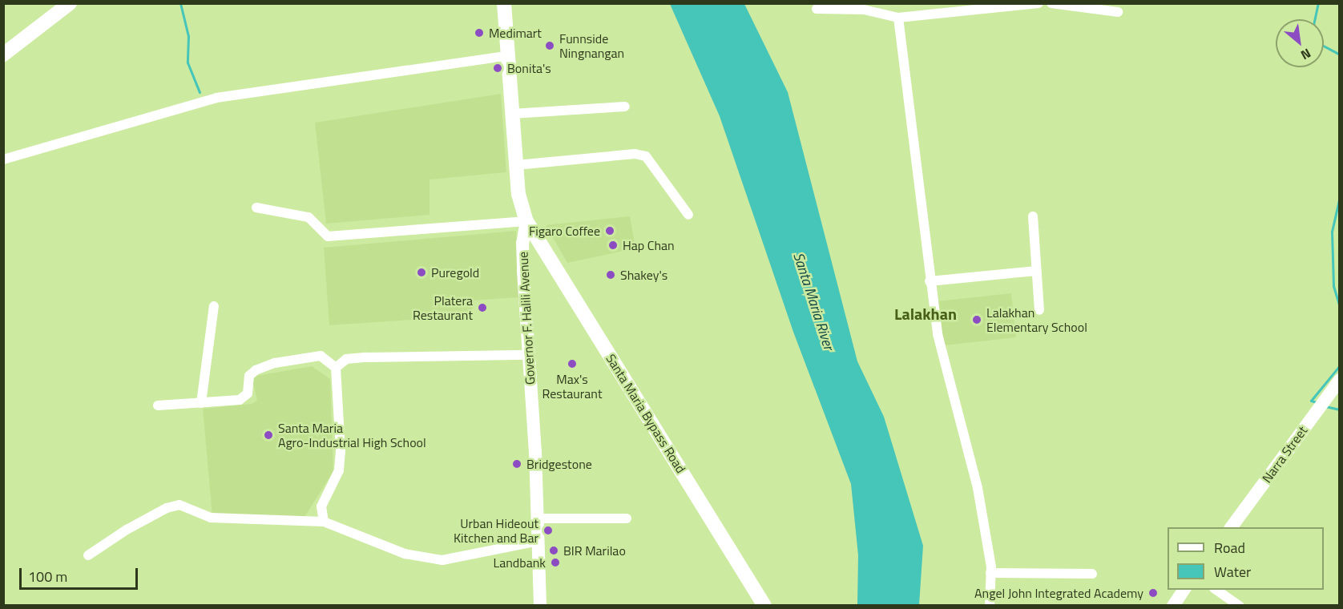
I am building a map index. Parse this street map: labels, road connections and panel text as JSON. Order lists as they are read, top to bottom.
{
  "streets": {
    "main road": ["Governor F. Halili Avenue", "Santa Maria Bypass Road", "Narra Street"]
  },
  "crossings": [
    ["Governor F. Halili Avenue", "Santa Maria Bypass Road"]
  ],
  "districts": ["Lalakhan"],
  "water": ["Santa Maria River"],
  "places": [
    "Medimart",
    "Funnside Ningnangan",
    "Bonita's",
    "Figaro Coffee",
    "Hap Chan",
    "Puregold",
    "Shakey's",
    "Platera Restaurant",
    "Lalakhan Elementary School",
    "Max's Restaurant",
    "Santa Maria Agro-Industrial High School",
    "Bridgestone",
    "Urban Hideout Kitchen and Bar",
    "BIR Marilao",
    "Landbank",
    "Angel John Integrated Academy"
  ],
  "legend": ["Road", "Water"],
  "scale_bar": "100 m",
  "north": "bottom right"
}
